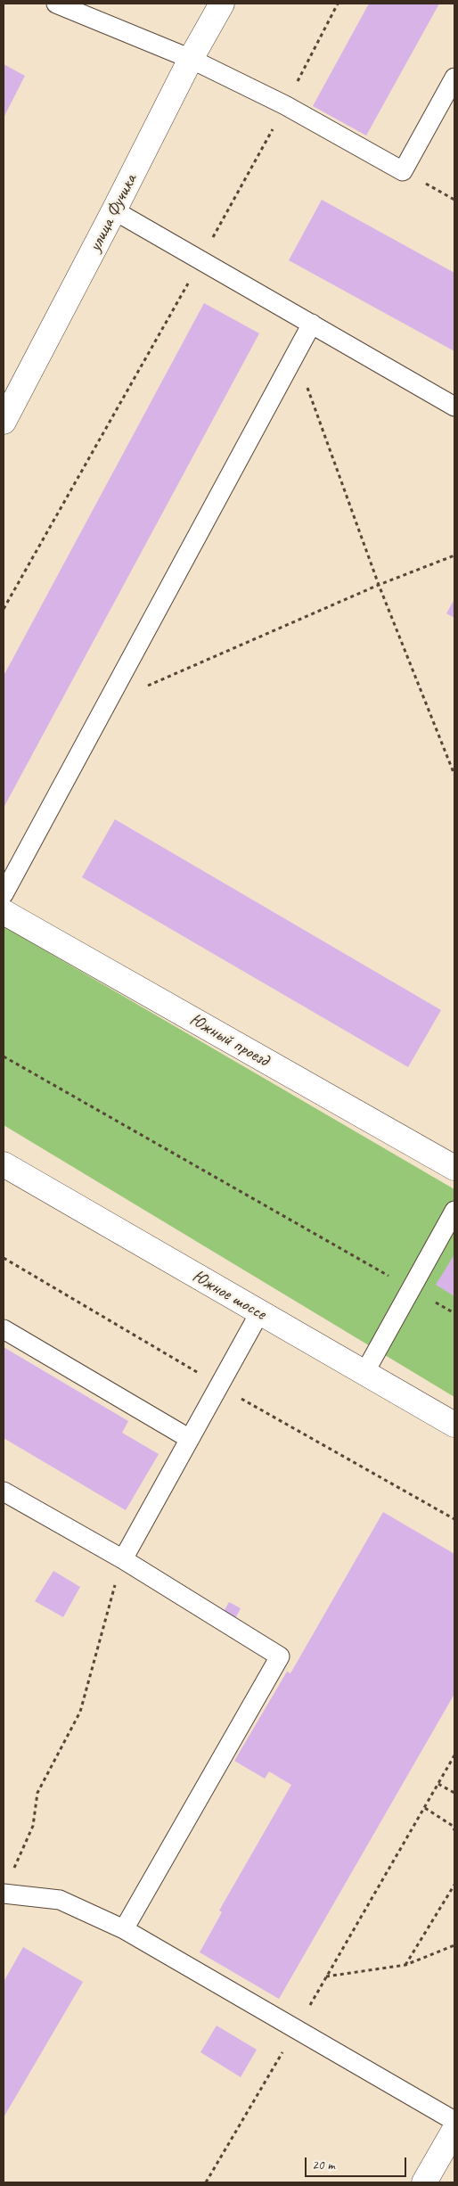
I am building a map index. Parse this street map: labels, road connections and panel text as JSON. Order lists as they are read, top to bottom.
{
  "streets": {
    "street": ["улица Фучика", "Южный проезд", "Южное шоссе"]
  },
  "scale_bar": "20 m"
}
